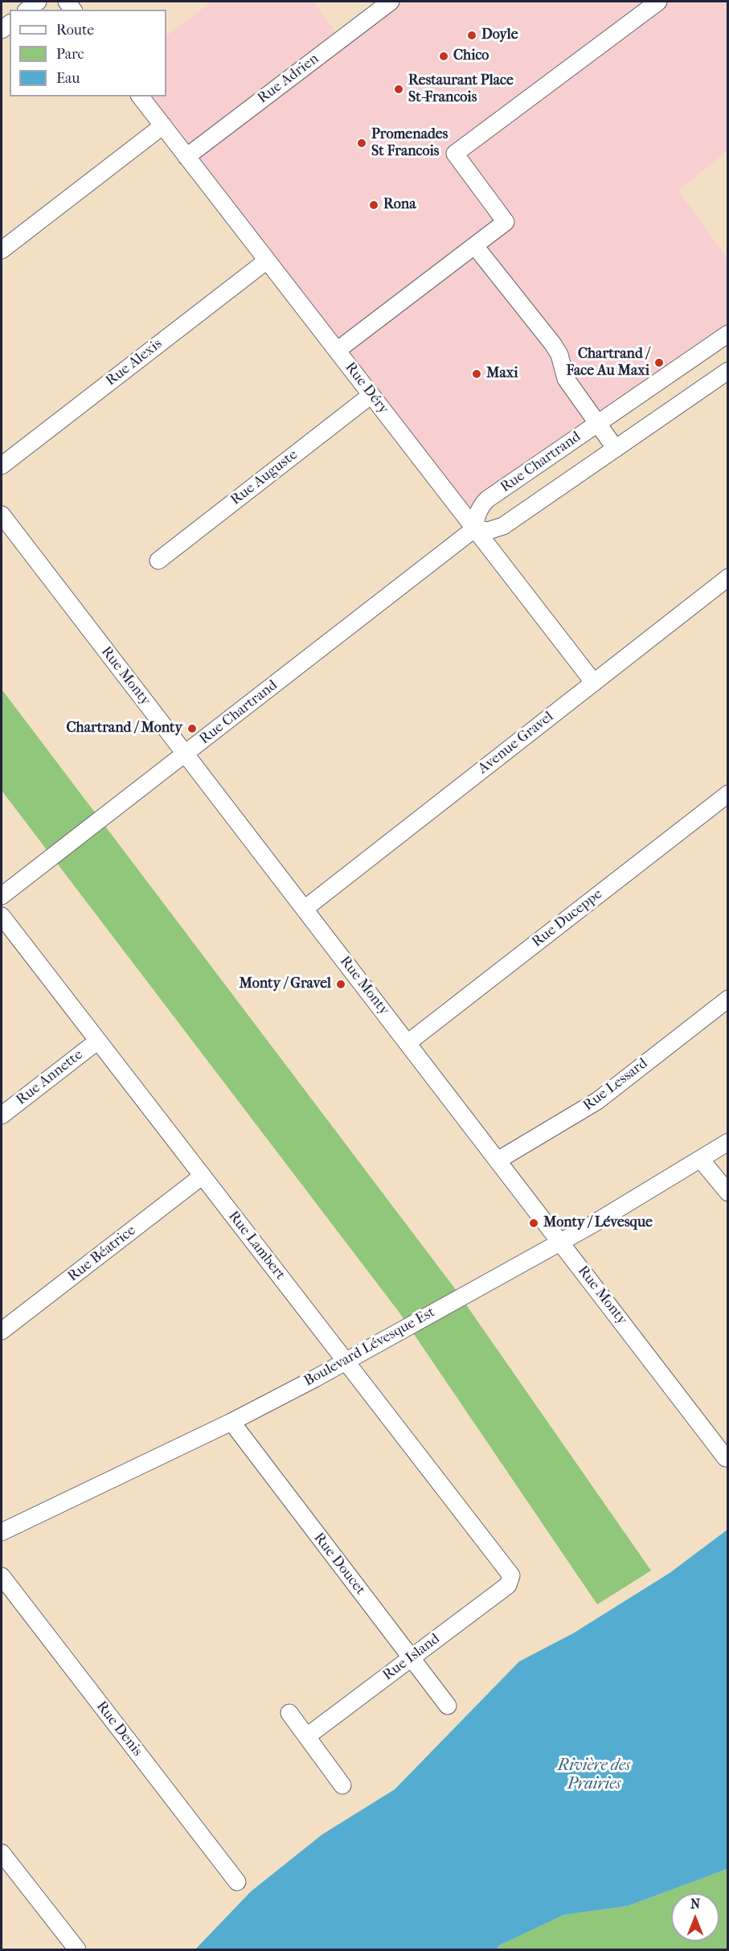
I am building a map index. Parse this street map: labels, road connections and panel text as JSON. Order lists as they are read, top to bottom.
{
  "streets": {
    "street": [
      "Rue Adrien",
      "Rue Alexis",
      "Rue Déry",
      "Rue Chartrand",
      "Rue Auguste",
      "Rue Monty",
      "Avenue Gravel",
      "Rue Duceppe",
      "Rue Annette",
      "Rue Lessard",
      "Rue Lambert",
      "Rue Béatrice",
      "Boulevard Lévesque Est",
      "Rue Doucet",
      "Rue Island",
      "Rue Denis"
    ]
  },
  "crossings": [
    ["Rue Adrien", "Rue Déry"],
    ["Rue Alexis", "Rue Déry"],
    ["Rue Déry", "Rue Chartrand"],
    ["Rue Déry", "Rue Auguste"],
    ["Rue Déry", "Avenue Gravel"],
    ["Rue Chartrand", "Rue Monty"],
    ["Rue Monty", "Avenue Gravel"],
    ["Rue Monty", "Rue Duceppe"],
    ["Rue Monty", "Rue Lessard"],
    ["Rue Monty", "Boulevard Lévesque Est"],
    ["Rue Annette", "Rue Lambert"],
    ["Rue Lambert", "Rue Béatrice"],
    ["Rue Lambert", "Boulevard Lévesque Est"],
    ["Rue Lambert", "Rue Island"],
    ["Boulevard Lévesque Est", "Rue Doucet"],
    ["Rue Doucet", "Rue Island"]
  ],
  "water": ["Rivière des Prairies"],
  "places": [
    "Doyle",
    "Chico",
    "Restaurant Place St-Francois",
    "Promenades St Francois",
    "Rona",
    "Chartrand / Face Au Maxi",
    "Maxi",
    "Chartrand / Monty",
    "Monty / Gravel",
    "Monty / Lévesque"
  ],
  "legend": ["Route", "Parc", "Eau"],
  "north": "top"
}
